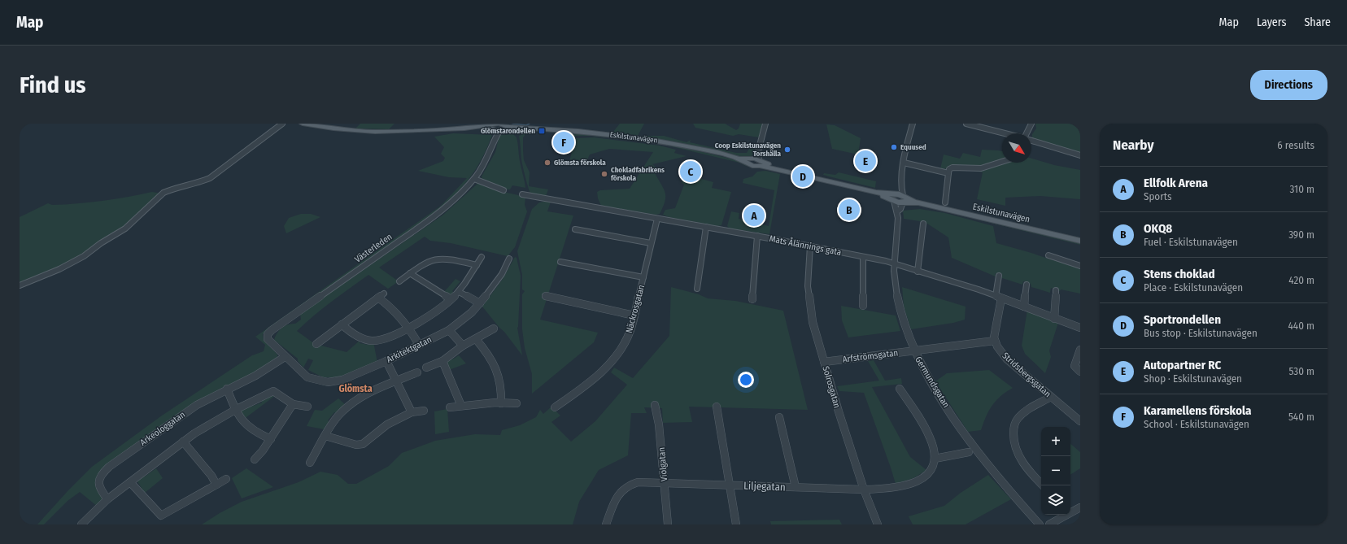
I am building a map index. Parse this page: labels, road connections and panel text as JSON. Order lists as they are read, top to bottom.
{
  "streets": {
    "main road": ["Eskilstunavägen"],
    "street": [
      "Mats Ålännings gata",
      "Västerleden",
      "Näckrosgatan",
      "Arkitektgatan",
      "Arfströmsgatan",
      "Stridsbergsgatan",
      "Germundsgatan",
      "Solrosgatan",
      "Arkeologgatan",
      "Violgatan",
      "Liljegatan"
    ]
  },
  "crossings": [
    ["Eskilstunavägen", "Västerleden"],
    ["Eskilstunavägen", "Germundsgatan"],
    ["Mats Ålännings gata", "Näckrosgatan"],
    ["Mats Ålännings gata", "Germundsgatan"],
    ["Mats Ålännings gata", "Solrosgatan"],
    ["Västerleden", "Arkitektgatan"],
    ["Västerleden", "Arkeologgatan"],
    ["Arkitektgatan", "Arkeologgatan"],
    ["Arfströmsgatan", "Stridsbergsgatan"],
    ["Arfströmsgatan", "Germundsgatan"],
    ["Arfströmsgatan", "Solrosgatan"],
    ["Solrosgatan", "Liljegatan"],
    ["Violgatan", "Liljegatan"]
  ],
  "districts": ["Glömsta"],
  "places": {
    "transit": ["Glömstarondellen"],
    "other": [
      "Equused",
      "Coop Eskilstunavägen Torshälla",
      "Glömsta förskola",
      "Chokladfabrikens förskola"
    ]
  },
  "north": "bottom right",
  "page": {
    "header": "Map",
    "nav": ["Map", "Layers", "Share"],
    "buttons": "Directions",
    "title": "Find us",
    "heading": ["Nearby", "6 results"],
    "pins": [
      "F",
      "E",
      "C",
      "D",
      "B",
      "A"
    ],
    "list": [
      {
        "mark": "A",
        "name": "Ellfolk Arena",
        "note": "Sports",
        "value": "310 m"
      },
      {
        "mark": "B",
        "name": "OKQ8",
        "note": "Fuel · Eskilstunavägen",
        "value": "390 m"
      },
      {
        "mark": "C",
        "name": "Stens choklad",
        "note": "Place · Eskilstunavägen",
        "value": "420 m"
      },
      {
        "mark": "D",
        "name": "Sportrondellen",
        "note": "Bus stop · Eskilstunavägen",
        "value": "440 m"
      },
      {
        "mark": "E",
        "name": "Autopartner RC",
        "note": "Shop · Eskilstunavägen",
        "value": "530 m"
      },
      {
        "mark": "F",
        "name": "Karamellens förskola",
        "note": "School · Eskilstunavägen",
        "value": "540 m"
      }
    ],
    "map_buttons": ["+", "−"]
  }
}
